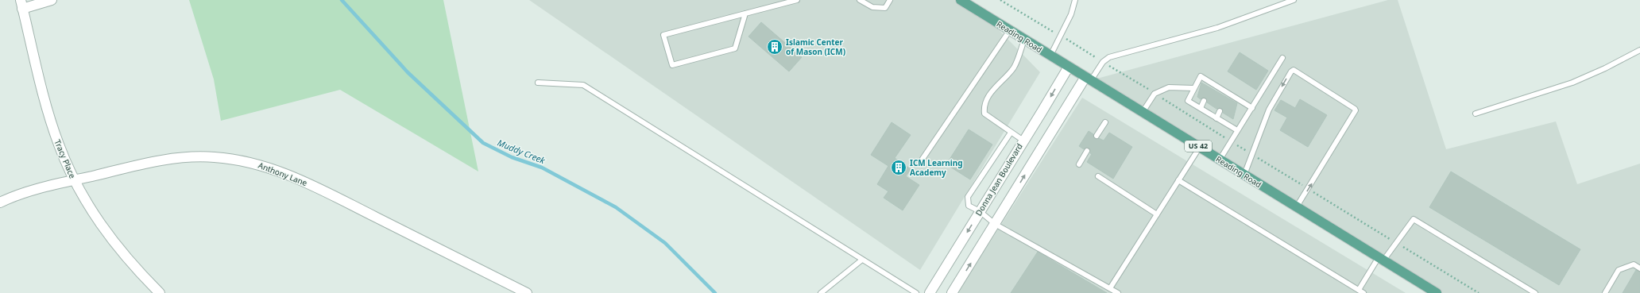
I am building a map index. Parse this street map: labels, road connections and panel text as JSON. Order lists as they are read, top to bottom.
{
  "streets": {
    "main road": ["Reading Road", "US 42"],
    "street": ["Tracy Place", "Anthony Lane", "Donna Jean Boulevard"]
  },
  "crossings": [
    ["Reading Road", "Donna Jean Boulevard"],
    ["Tracy Place", "Anthony Lane"]
  ],
  "water": ["Muddy Creek"],
  "places": {
    "building": ["Islamic Center of Mason (ICM)", "ICM Learning Academy"]
  }
}
